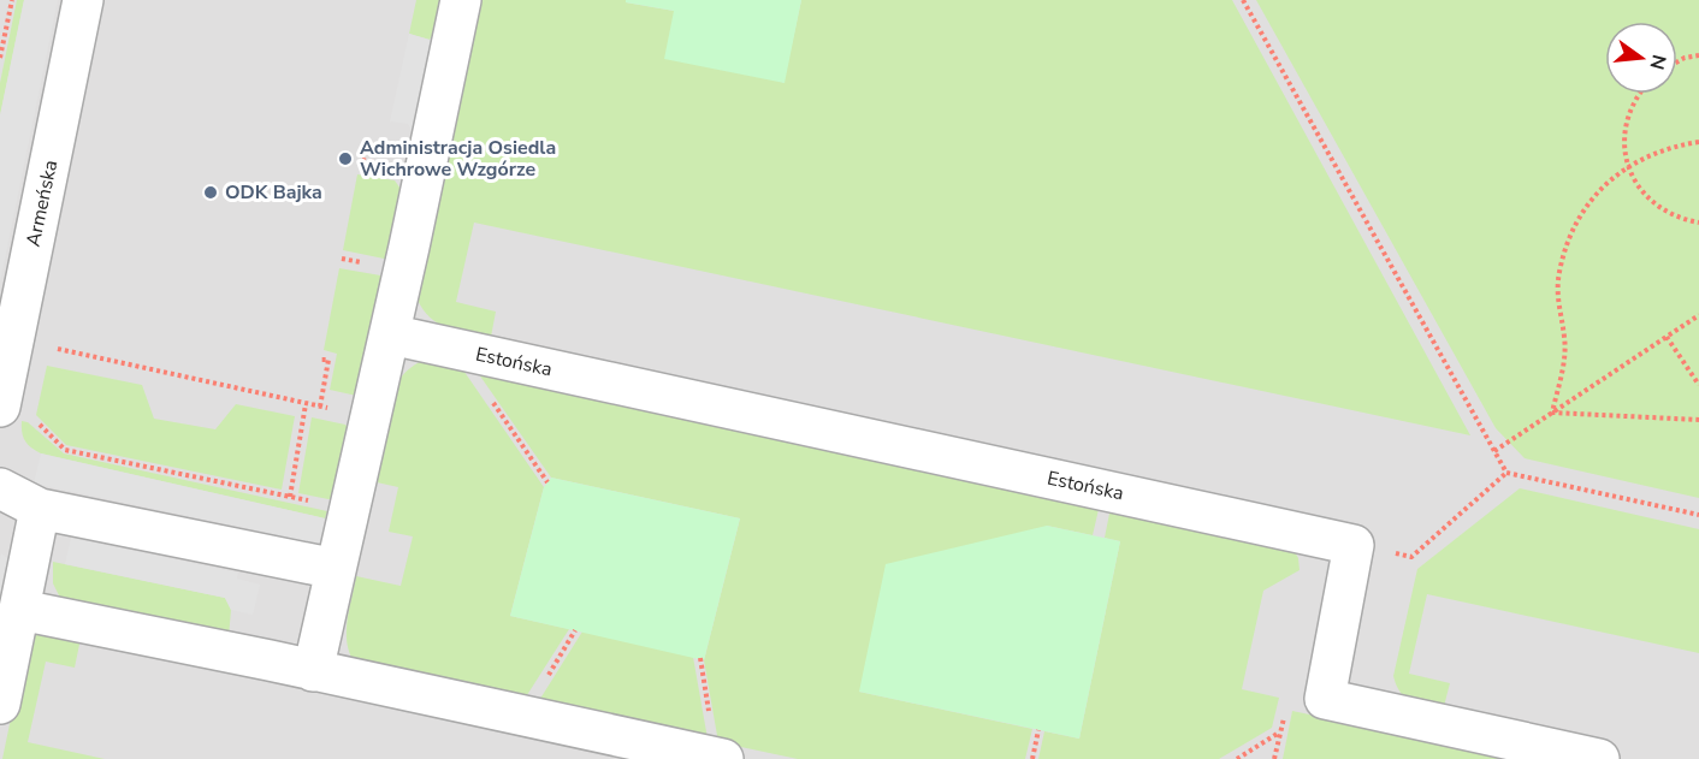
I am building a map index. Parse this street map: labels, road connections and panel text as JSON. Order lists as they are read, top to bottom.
{
  "streets": {
    "street": ["Armeńska", "Estońska"]
  },
  "places": ["Administracja Osiedla Wichrowe Wzgórze", "ODK Bajka"],
  "north": "right"
}
